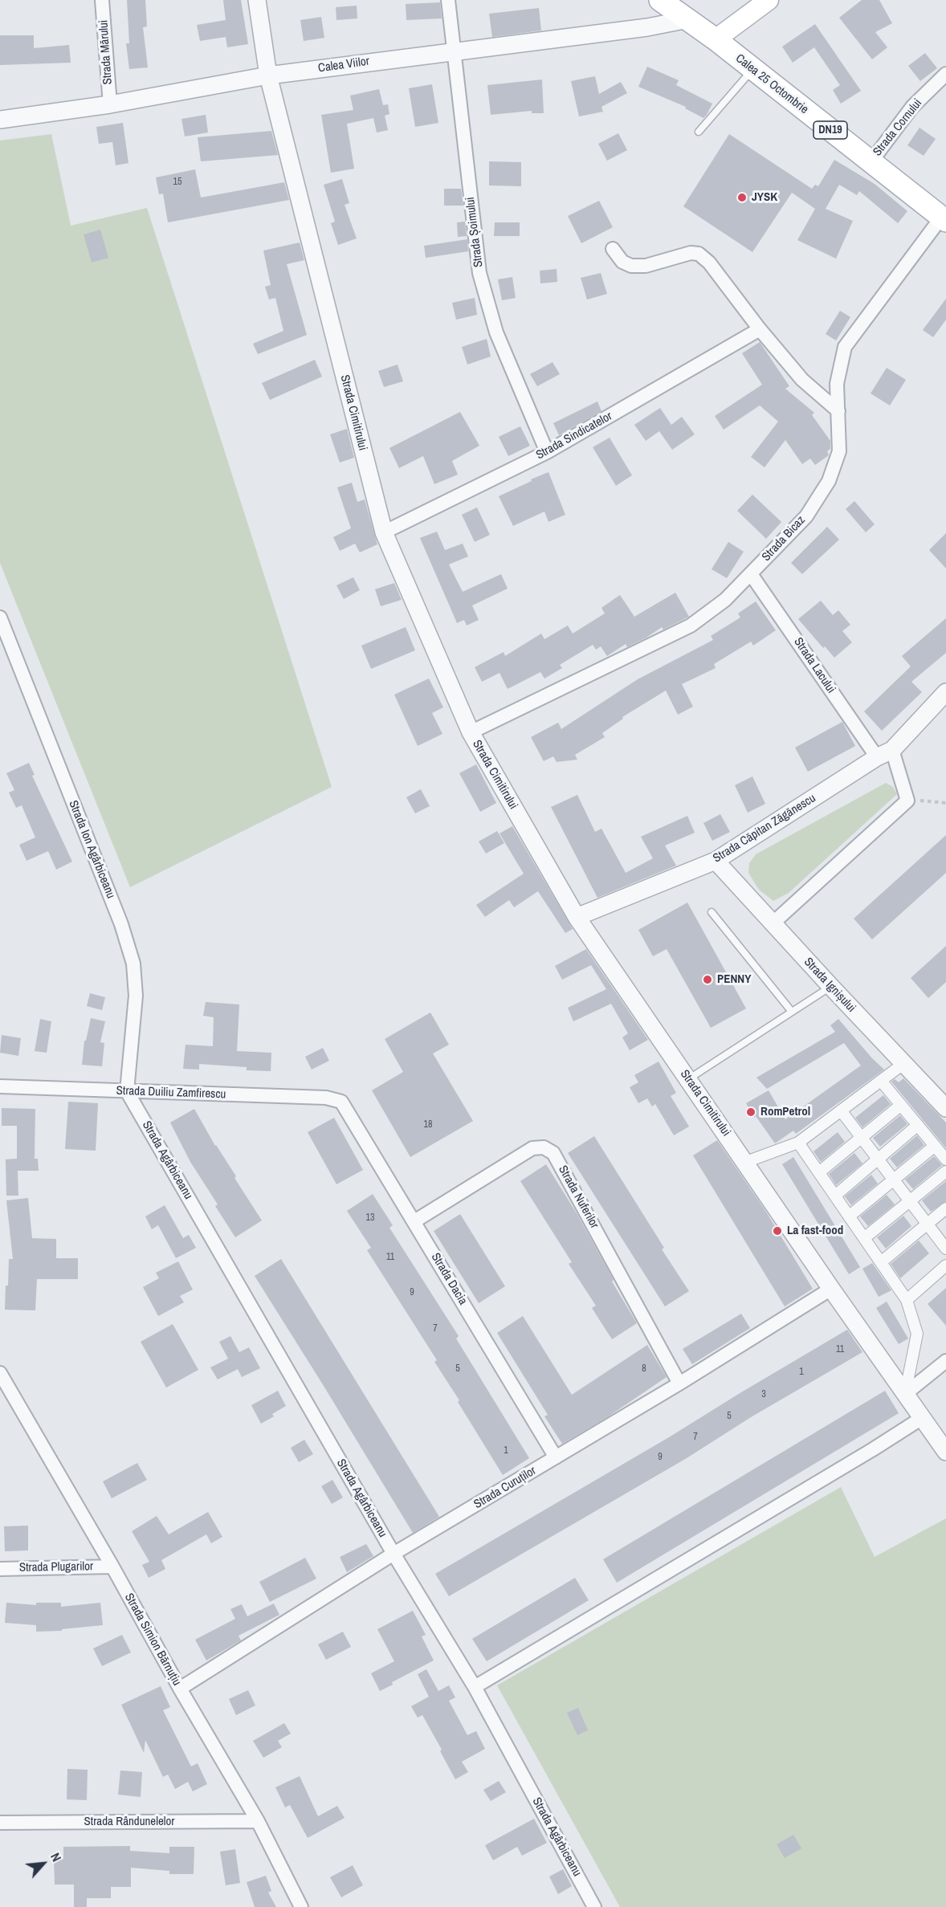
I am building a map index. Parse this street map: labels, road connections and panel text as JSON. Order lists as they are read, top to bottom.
{
  "streets": {
    "main road": ["Calea 25 Octombrie", "DN19"],
    "street": [
      "Strada Mărului",
      "Calea Viilor",
      "Strada Cornului",
      "Strada Șoimului",
      "Strada Cimitirului",
      "Strada Sindicatelor",
      "Strada Bicaz",
      "Strada Lacului",
      "Strada Căpitan Zăgănescu",
      "Strada Ion Agârbiceanu",
      "Strada Ignișului",
      "Strada Duiliu Zamfirescu",
      "Strada Agârbiceanu",
      "Strada Nuferilor",
      "Strada Dacia",
      "Strada Curuților",
      "Strada Plugarilor",
      "Strada Simion Bărnuțiu",
      "Strada Rândunelelor"
    ]
  },
  "crossings": [
    ["Strada Mărului", "Calea Viilor"],
    ["Calea Viilor", "Calea 25 Octombrie"],
    ["Calea Viilor", "DN19"],
    ["Calea Viilor", "Strada Șoimului"],
    ["Calea Viilor", "Strada Cimitirului"],
    ["Calea 25 Octombrie", "Strada Cornului"],
    ["Calea 25 Octombrie", "DN19"],
    ["Calea 25 Octombrie", "Strada Bicaz"],
    ["Strada Șoimului", "Strada Sindicatelor"],
    ["Strada Cimitirului", "Strada Sindicatelor"],
    ["Strada Cimitirului", "Strada Bicaz"],
    ["Strada Cimitirului", "Strada Căpitan Zăgănescu"],
    ["Strada Cimitirului", "Strada Curuților"],
    ["Strada Bicaz", "Strada Lacului"],
    ["Strada Lacului", "Strada Căpitan Zăgănescu"],
    ["Strada Căpitan Zăgănescu", "Strada Ignișului"],
    ["Strada Ion Agârbiceanu", "Strada Duiliu Zamfirescu"],
    ["Strada Ion Agârbiceanu", "Strada Agârbiceanu"],
    ["Strada Duiliu Zamfirescu", "Strada Agârbiceanu"],
    ["Strada Duiliu Zamfirescu", "Strada Dacia"],
    ["Strada Agârbiceanu", "Strada Curuților"],
    ["Strada Nuferilor", "Strada Dacia"],
    ["Strada Nuferilor", "Strada Curuților"],
    ["Strada Dacia", "Strada Curuților"],
    ["Strada Curuților", "Strada Simion Bărnuțiu"],
    ["Strada Plugarilor", "Strada Simion Bărnuțiu"],
    ["Strada Simion Bărnuțiu", "Strada Rândunelelor"]
  ],
  "places": [
    "JYSK",
    "PENNY",
    "RomPetrol",
    "La fast-food"
  ],
  "house_numbers": [
    "15",
    "18",
    "13",
    "11",
    "9",
    "7",
    "11",
    "5",
    "8",
    "1",
    "3",
    "5",
    "7",
    "1",
    "9"
  ],
  "north": "top right"
}
